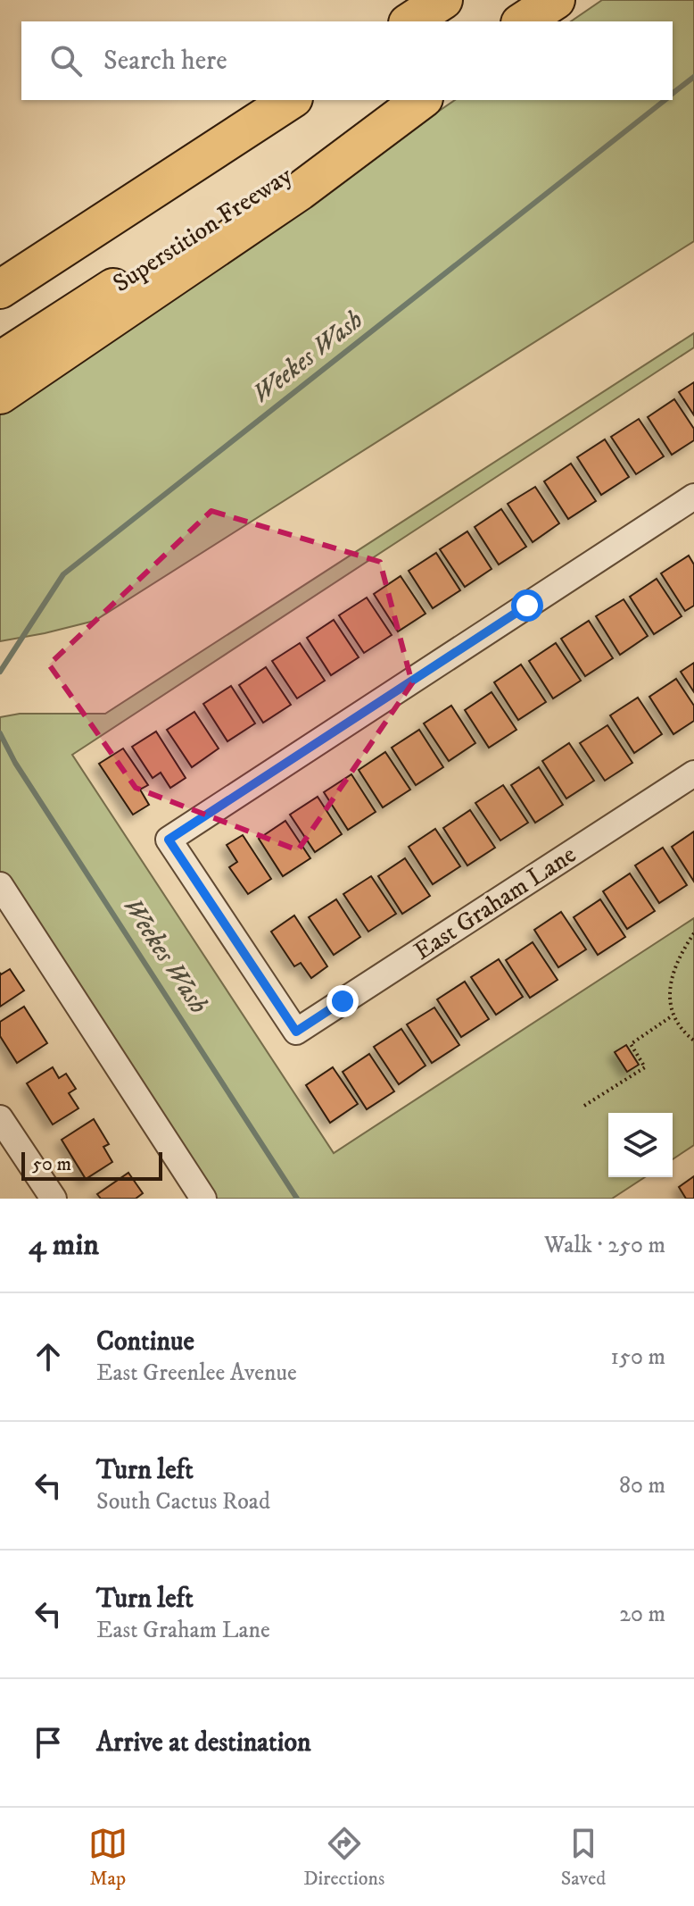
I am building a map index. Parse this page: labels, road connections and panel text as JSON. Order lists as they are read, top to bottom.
{
  "streets": {
    "highway": ["Superstition Freeway"],
    "street": ["East Graham Lane"]
  },
  "water": ["Weekes Wash"],
  "scale_bar": "50 m",
  "page": {
    "search": "Search here",
    "scale": "50 m",
    "heading": ["4 min", "Walk · 250 m"],
    "list": [
      ["Continue", "East Greenlee Avenue", "150 m"],
      ["Turn left", "South Cactus Road", "80 m"],
      ["Turn left", "East Graham Lane", "20 m"],
      "Arrive at destination"
    ],
    "nav": ["Map", "Directions", "Saved"]
  }
}
